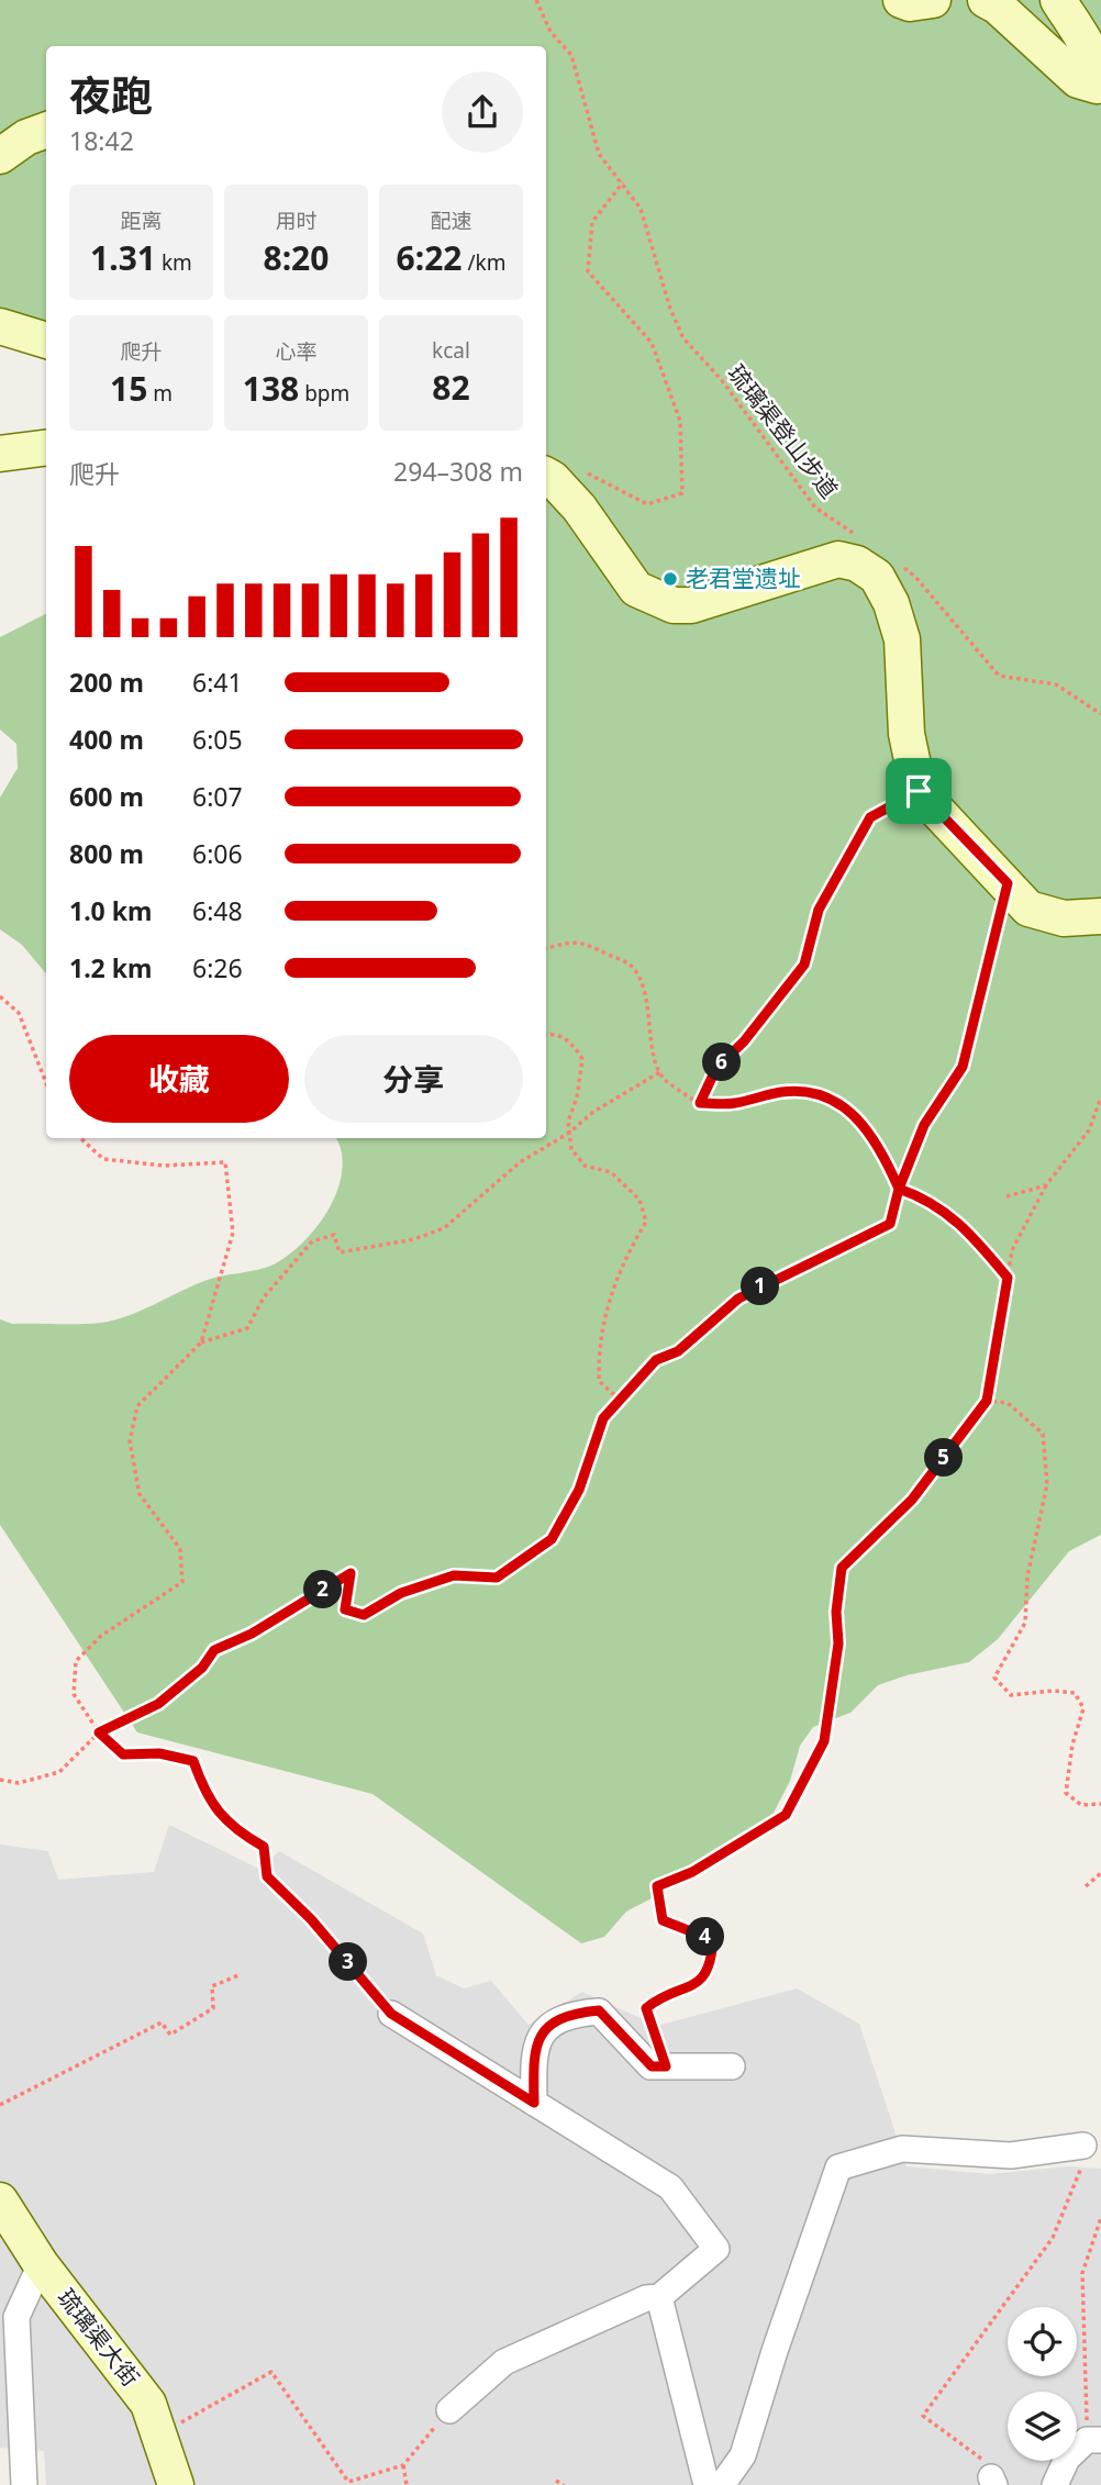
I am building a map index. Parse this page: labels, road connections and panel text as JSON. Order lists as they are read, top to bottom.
{
  "streets": {
    "street": ["琉璃渠大街"],
    "path": ["琉璃渠登山步道"]
  },
  "places": ["老君堂遗址"],
  "page": {
    "heading": ["夜跑", "18:42"],
    "stats": [
      ["距离", "1.31 km"],
      ["用时", "8:20"],
      ["配速", "6:22 /km"],
      ["爬升", "15 m"],
      ["心率", "138 bpm"],
      ["kcal", "82"]
    ],
    "chart": ["爬升", "294–308 m"],
    "list": [
      {
        "name": "200 m",
        "note": "6:41"
      },
      {
        "name": "400 m",
        "note": "6:05"
      },
      {
        "name": "600 m",
        "note": "6:07"
      },
      {
        "name": "800 m",
        "note": "6:06"
      },
      {
        "name": "1.0 km",
        "note": "6:48"
      },
      {
        "name": "1.2 km",
        "note": "6:26"
      }
    ],
    "buttons": ["收藏", "分享"],
    "pins": [
      "6",
      "1",
      "5",
      "2",
      "4",
      "3"
    ]
  }
}
